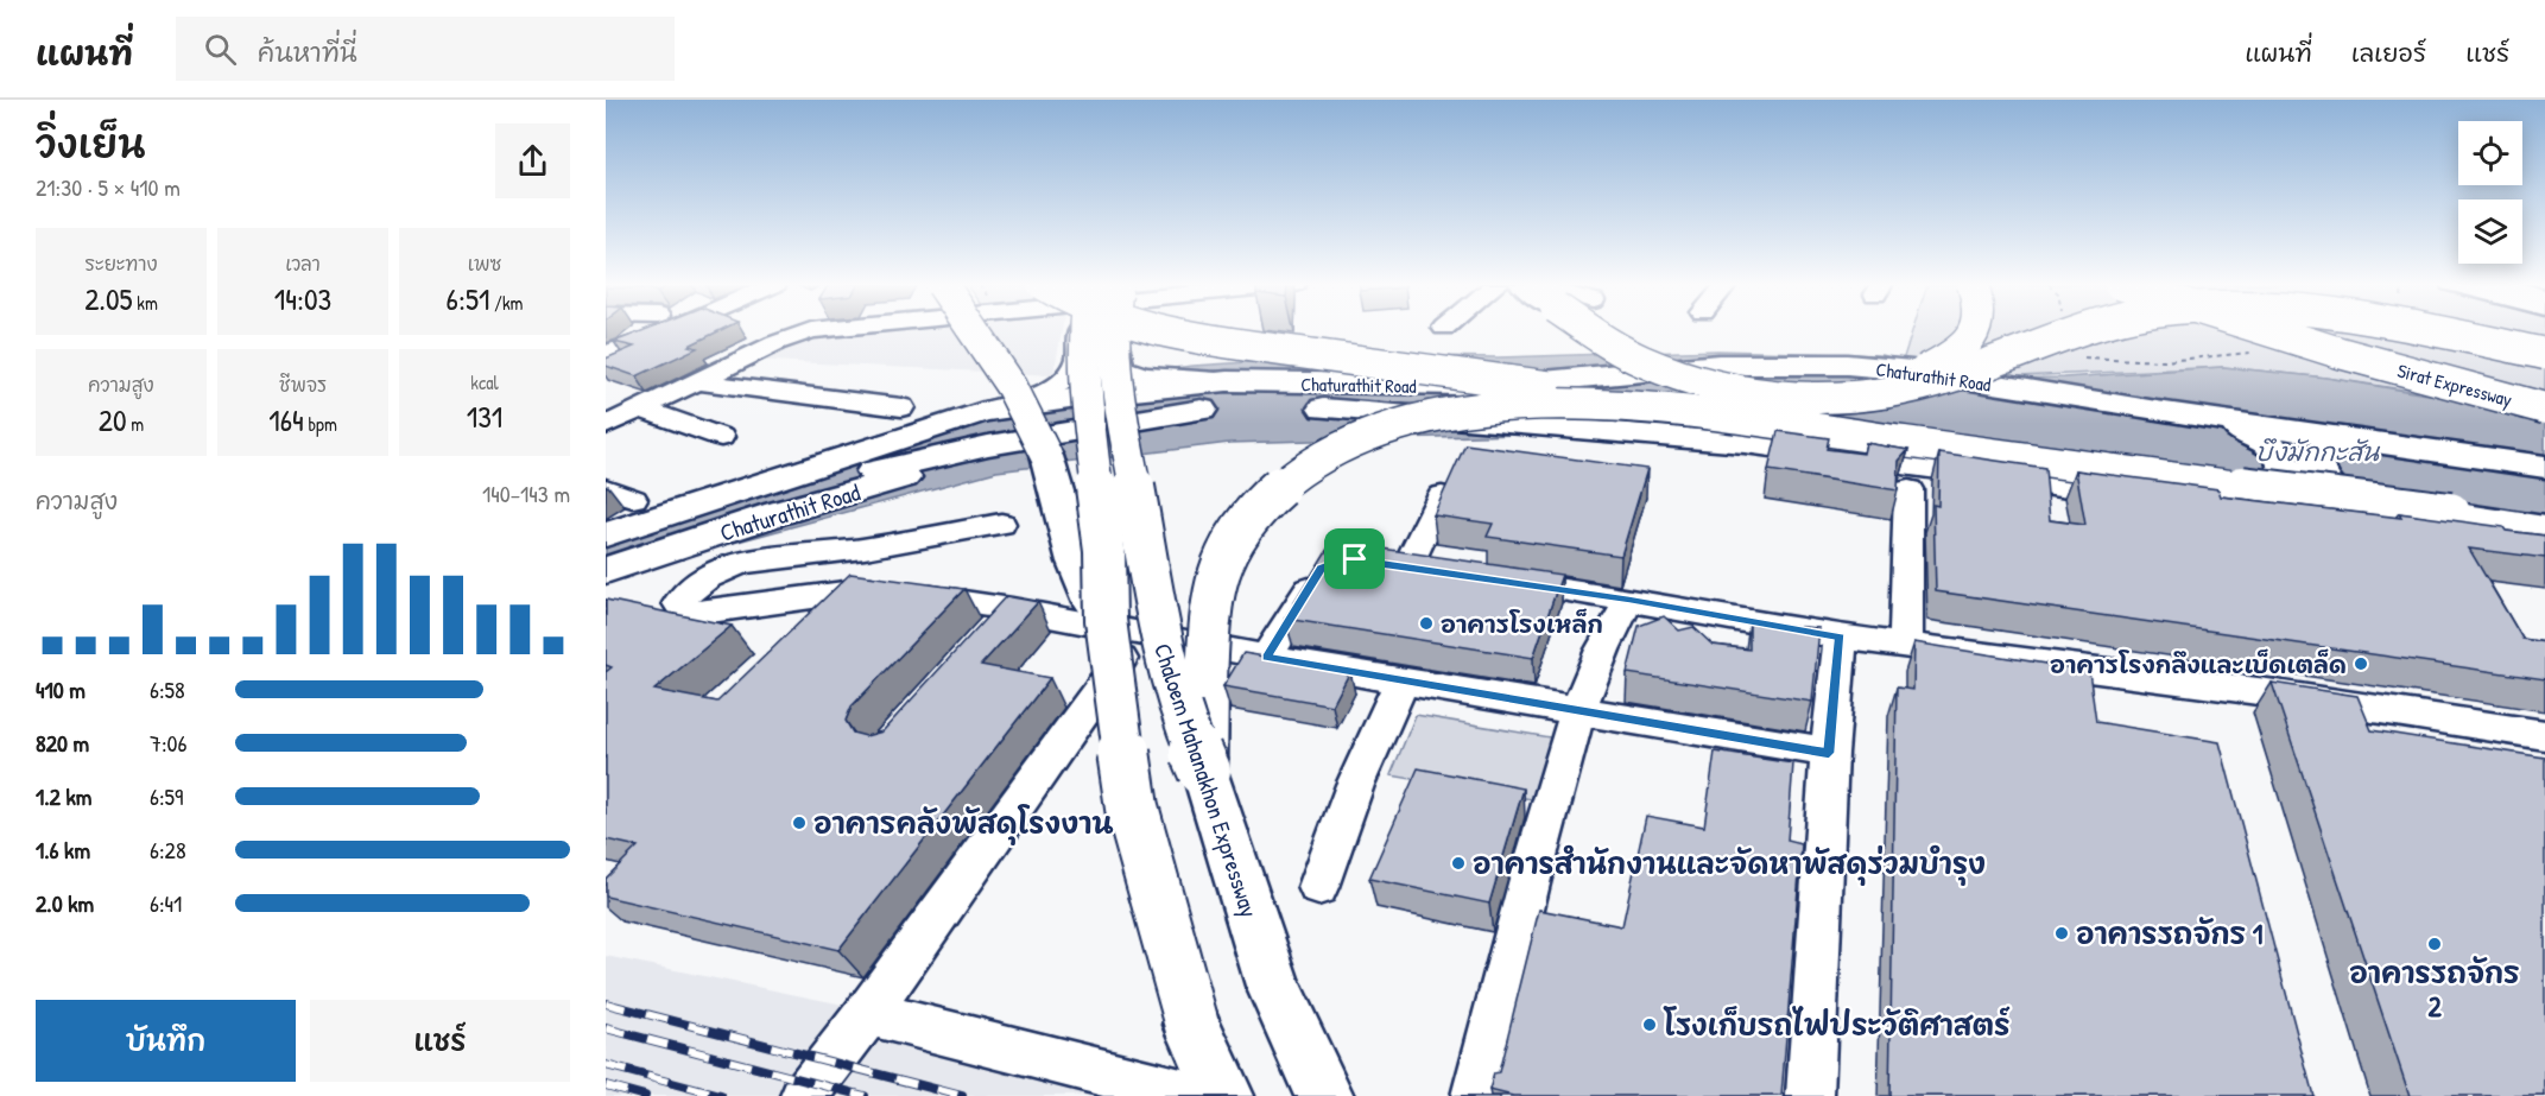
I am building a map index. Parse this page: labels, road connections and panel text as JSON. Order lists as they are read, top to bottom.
{
  "streets": {
    "main road": ["Chaturathit Road", "Sirat Expressway", "Chaloem Mahanakhon Expressway"]
  },
  "water": ["บึงมักกะสัน"],
  "places": [
    "อาคารโรงเหล็ก",
    "อาคารโรงกลึงและเบ็ดเตล็ด",
    "อาคารคลังพัสดุโรงงาน",
    "อาคารสำนักงานและจัดหาพัสดุร่วมบำรุง",
    "อาคารรถจักร 1",
    "อาคารรถจักร 2",
    "โรงเก็บรถไฟประวัติศาสตร์"
  ],
  "page": {
    "header": "แผนที่",
    "search": "ค้นหาที่นี่",
    "nav": ["แผนที่", "เลเยอร์", "แชร์"],
    "heading": ["วิ่งเย็น", "21:30 · 5 × 410 m"],
    "stats": [
      ["ระยะทาง", "2.05 km"],
      ["เวลา", "14:03"],
      ["เพซ", "6:51 /km"],
      ["ความสูง", "20 m"],
      ["ชีพจร", "164 bpm"],
      ["kcal", "131"]
    ],
    "chart": ["ความสูง", "140–143 m"],
    "list": [
      {
        "name": "410 m",
        "note": "6:58"
      },
      {
        "name": "820 m",
        "note": "7:06"
      },
      {
        "name": "1.2 km",
        "note": "6:59"
      },
      {
        "name": "1.6 km",
        "note": "6:28"
      },
      {
        "name": "2.0 km",
        "note": "6:41"
      }
    ],
    "buttons": ["บันทึก", "แชร์"]
  }
}
